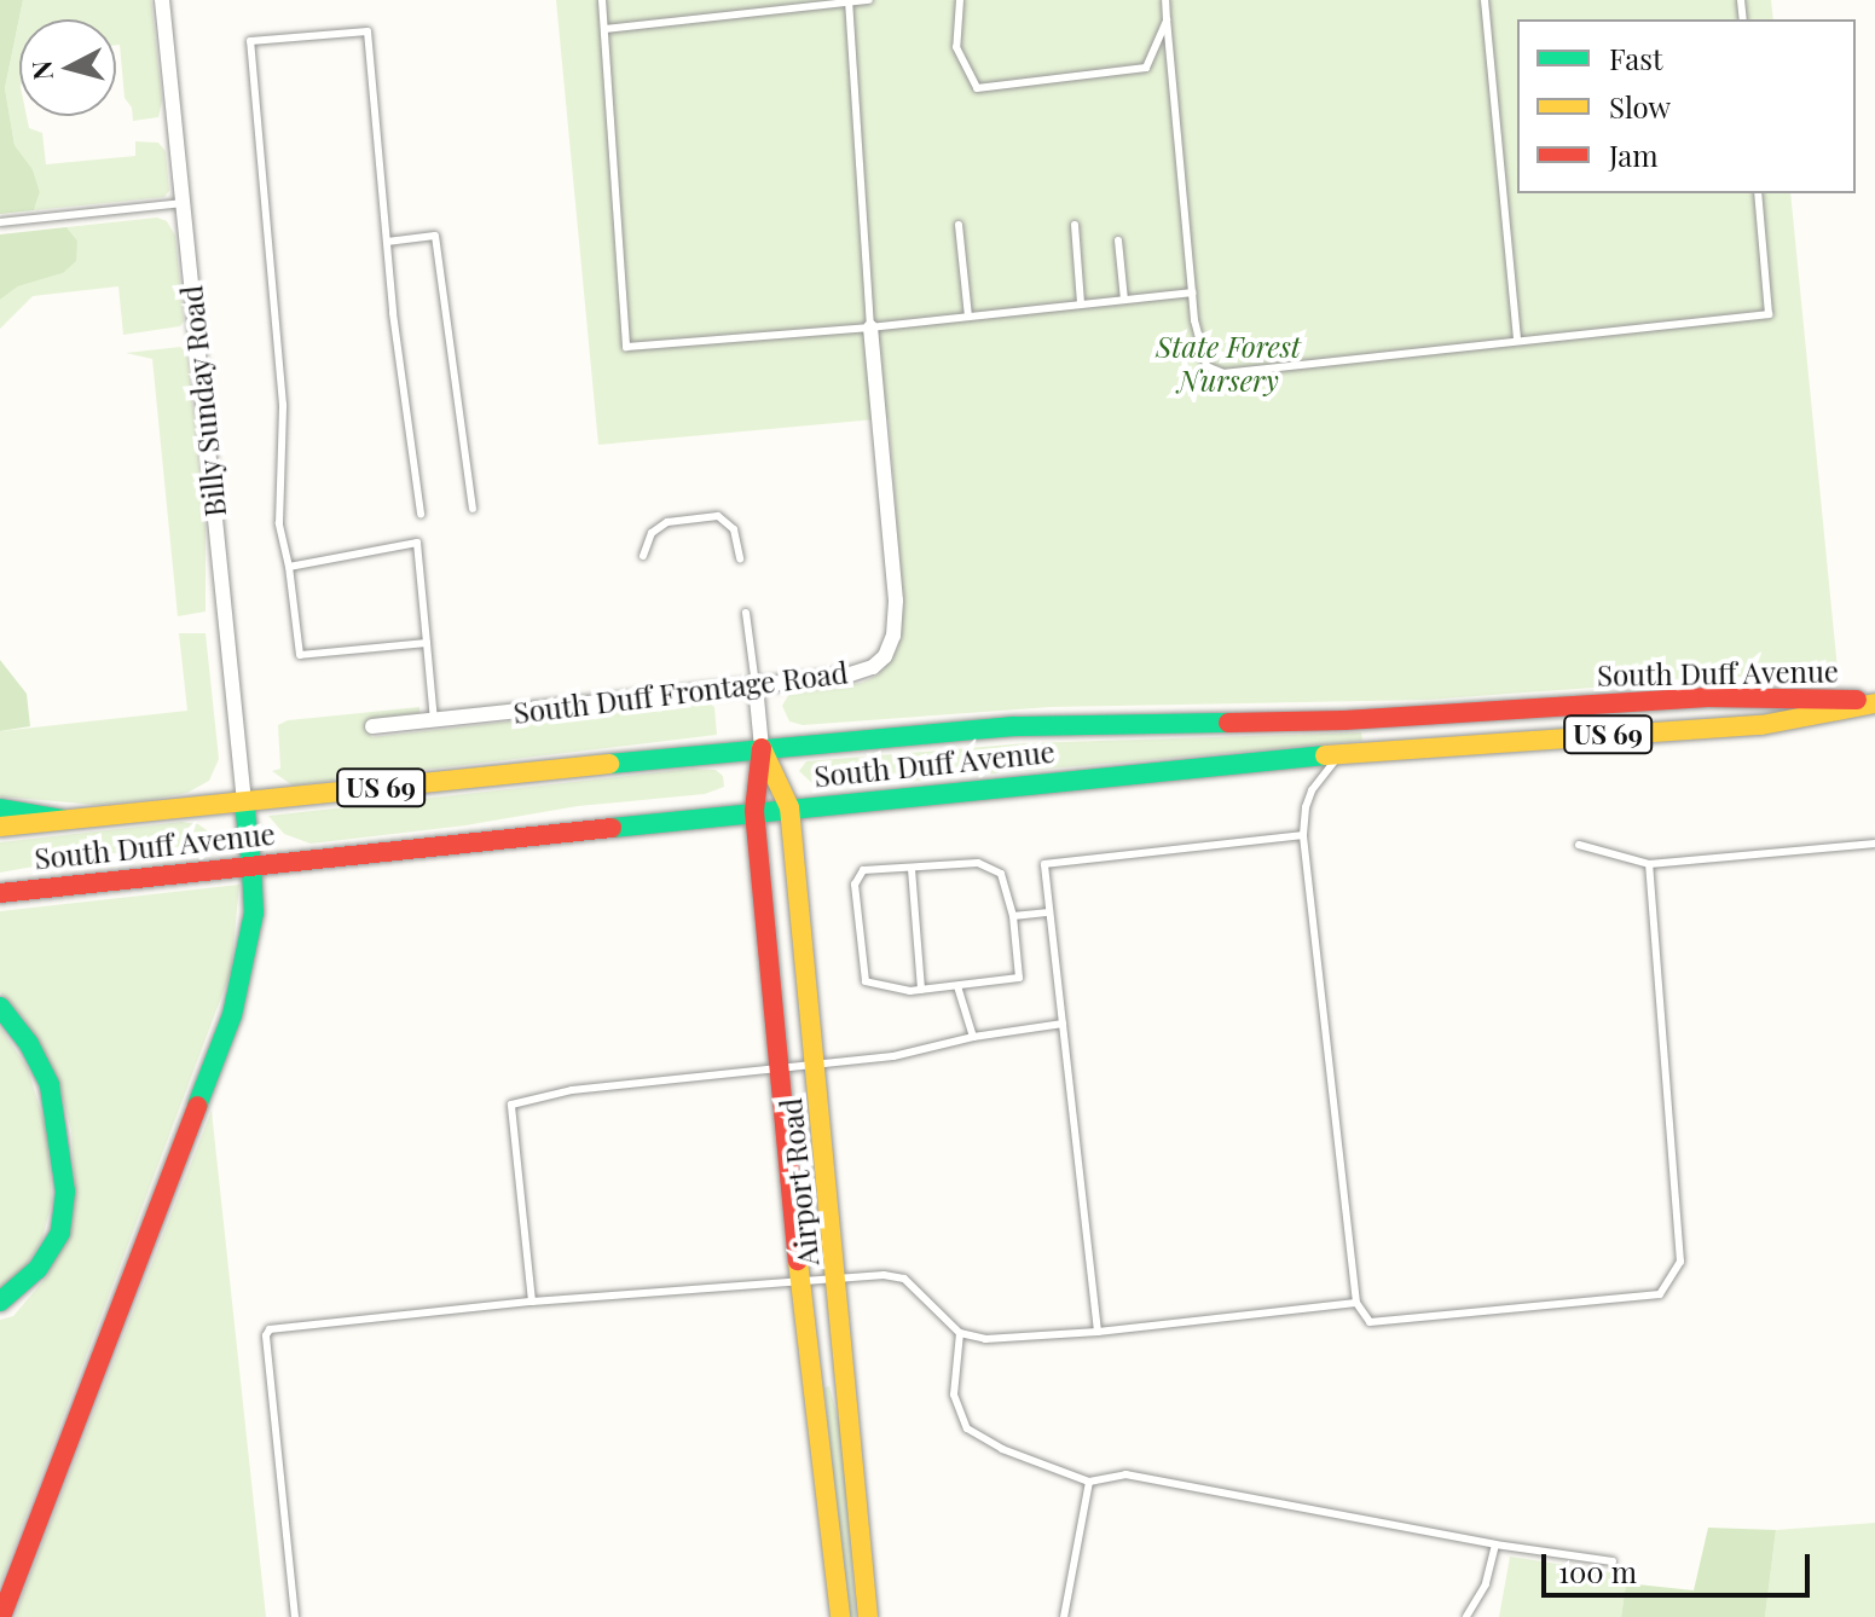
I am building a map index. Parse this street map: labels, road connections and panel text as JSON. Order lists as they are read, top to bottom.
{
  "streets": {
    "main road": ["South Duff Avenue", "US 69", "Airport Road"],
    "street": ["Billy Sunday Road", "South Duff Frontage Road"]
  },
  "crossings": [
    ["Billy Sunday Road", "South Duff Avenue"],
    ["South Duff Avenue", "Airport Road"],
    ["South Duff Frontage Road", "Airport Road"]
  ],
  "parks": ["State Forest Nursery"],
  "legend": ["Fast", "Slow", "Jam"],
  "scale_bar": "100 m",
  "north": "left"
}
